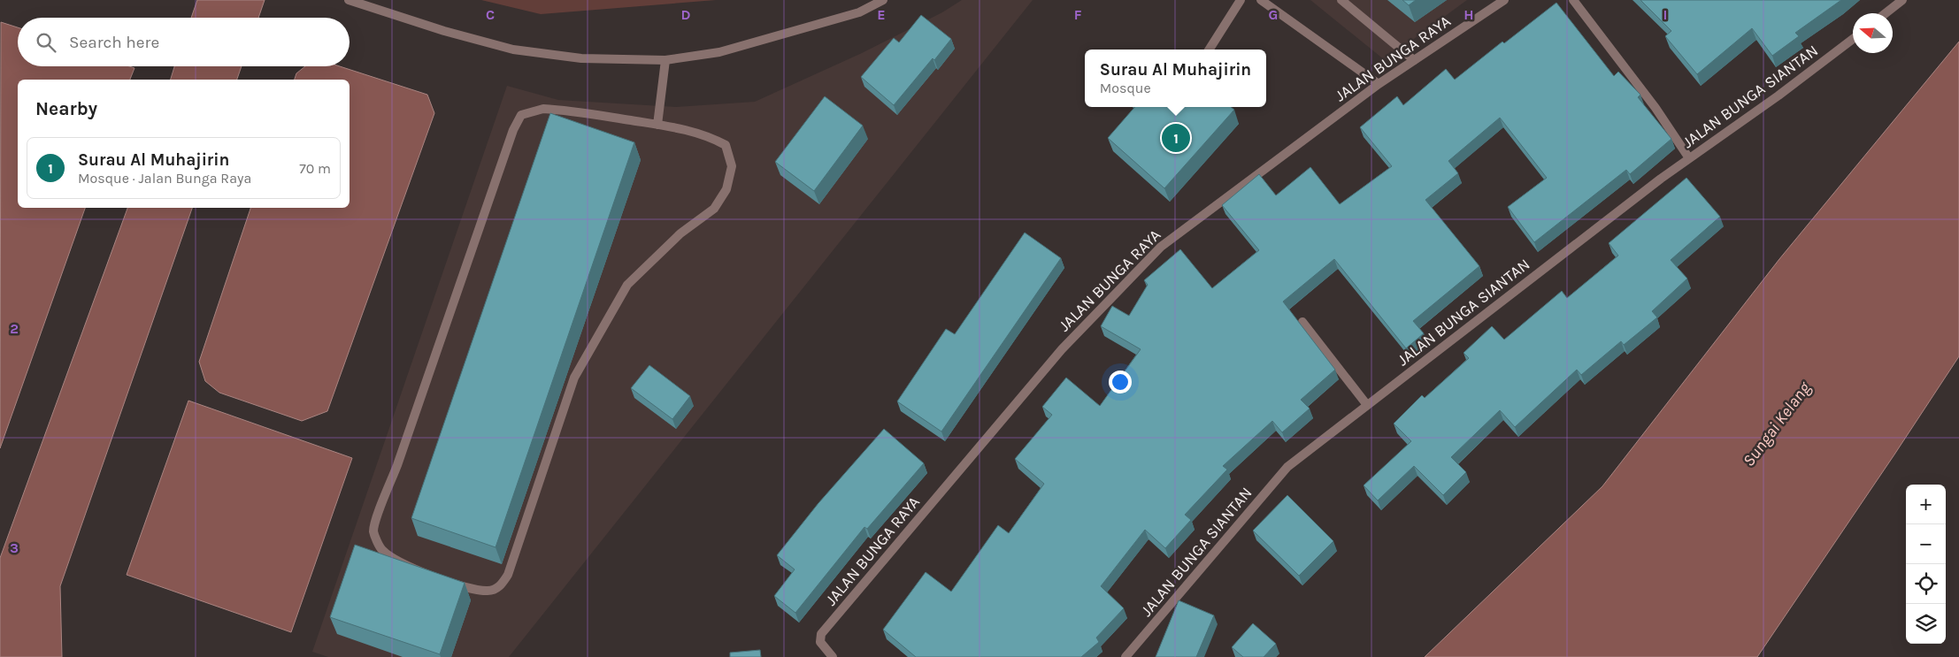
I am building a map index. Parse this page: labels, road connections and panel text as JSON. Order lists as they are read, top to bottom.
{
  "streets": {
    "street": ["JALAN BUNGA RAYA", "JALAN BUNGA SIANTAN"]
  },
  "water": ["Sungai Kelang"],
  "north": "left",
  "page": {
    "search": "Search here",
    "popup": ["Surau Al Muhajirin", "Mosque"],
    "heading": "Nearby",
    "pins": "1",
    "list": [
      {
        "mark": "1",
        "name": "Surau Al Muhajirin",
        "note": "Mosque · Jalan Bunga Raya",
        "value": "70 m"
      }
    ],
    "map_buttons": ["+", "−"]
  },
  "grid": {
    "columns": [
      "C",
      "D",
      "E",
      "F",
      "G",
      "H",
      "I"
    ],
    "rows": ["2", "3"]
  }
}
